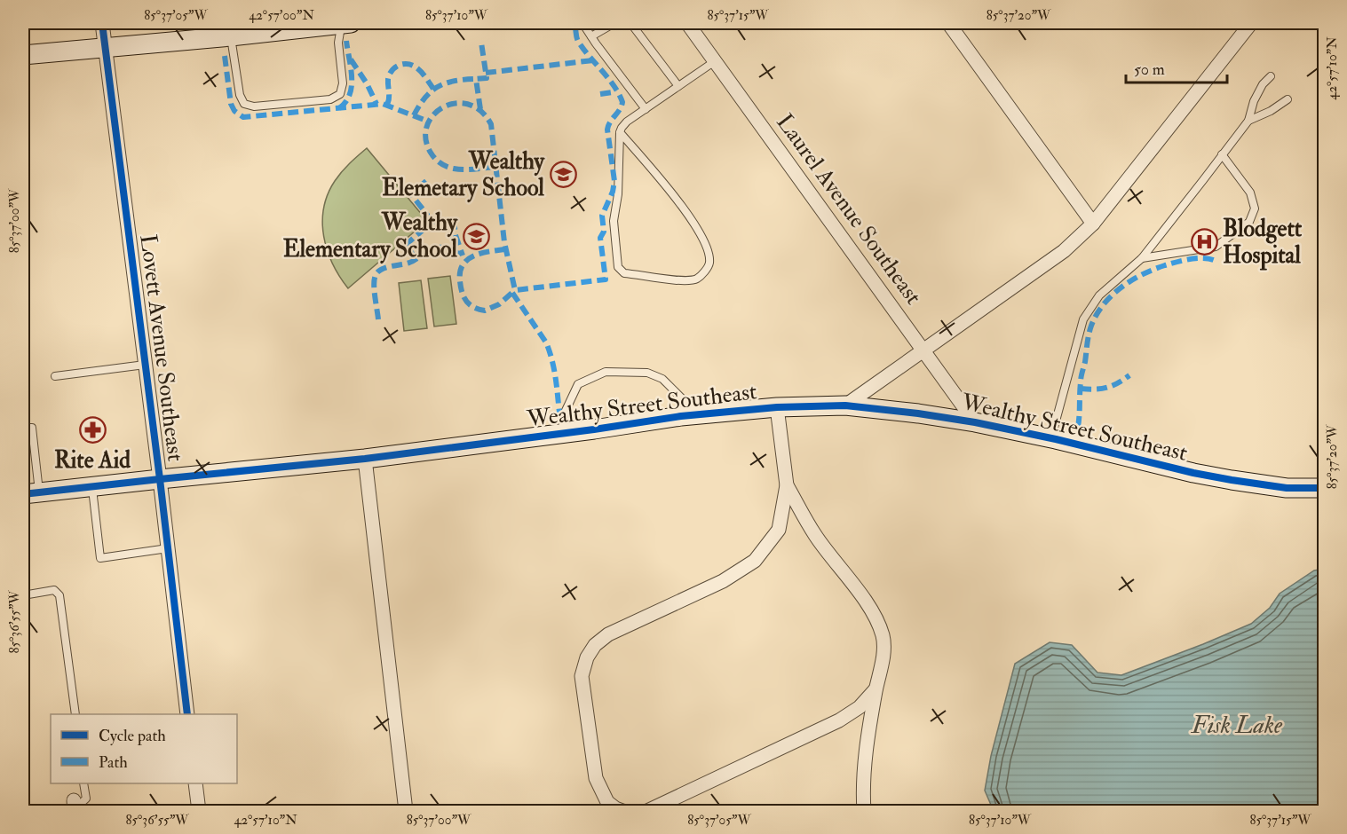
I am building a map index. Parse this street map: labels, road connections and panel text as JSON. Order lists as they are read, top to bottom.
{
  "streets": {
    "main road": ["Wealthy Street Southeast"],
    "street": ["Laurel Avenue Southeast", "Lovett Avenue Southeast"]
  },
  "crossings": [
    ["Laurel Avenue Southeast", "Wealthy Street Southeast"],
    ["Lovett Avenue Southeast", "Wealthy Street Southeast"]
  ],
  "water": ["Fisk Lake"],
  "places": {
    "school or university": ["Wealthy Elemetary School", "Wealthy Elementary School"],
    "hospital": ["Blodgett Hospital"],
    "pharmacy": ["Rite Aid"]
  },
  "legend": ["Cycle path", "Path"],
  "scale_bar": "50 m",
  "coordinates": [
    "85°37'05\"W",
    "42°57'00\"N",
    "85°37'10\"W",
    "85°37'15\"W",
    "85°37'20\"W",
    "42°57'10\"N",
    "85°37'00\"W",
    "85°36'55\"W"
  ]
}
